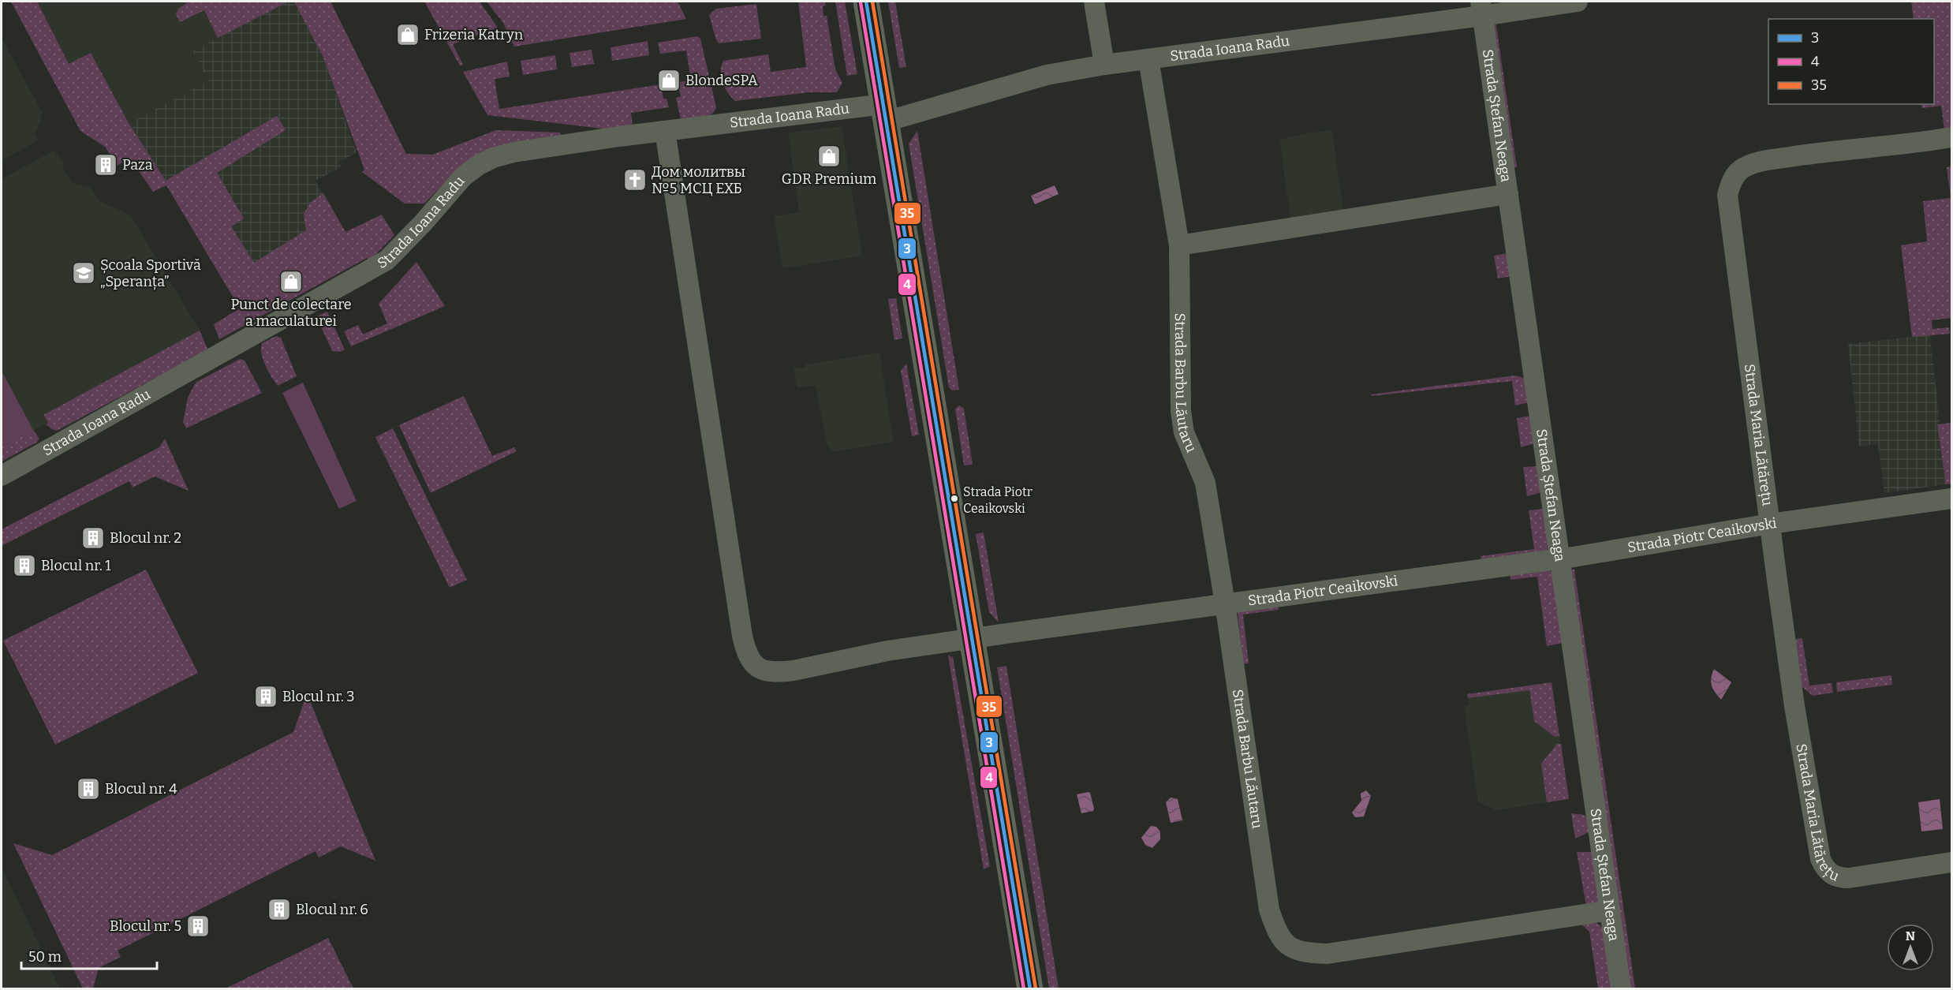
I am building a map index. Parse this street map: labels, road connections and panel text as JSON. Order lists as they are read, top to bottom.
{
  "streets": {
    "street": [
      "Strada Ioana Radu",
      "Strada Ștefan Neaga",
      "Strada Barbu Lăutaru",
      "Strada Maria Lătărețu",
      "Strada Piotr Ceaikovski"
    ]
  },
  "crossings": [
    ["Strada Ioana Radu", "Strada Ștefan Neaga"],
    ["Strada Ioana Radu", "Strada Barbu Lăutaru"],
    ["Strada Ioana Radu", "Strada Piotr Ceaikovski"],
    ["Strada Ștefan Neaga", "Strada Barbu Lăutaru"],
    ["Strada Ștefan Neaga", "Strada Piotr Ceaikovski"],
    ["Strada Barbu Lăutaru", "Strada Piotr Ceaikovski"],
    ["Strada Maria Lătărețu", "Strada Piotr Ceaikovski"]
  ],
  "places": {
    "shop": [
      "Frizeria Katryn",
      "BlondeSPA",
      "GDR Premium",
      "Punct de colectare a maculaturei"
    ],
    "building": [
      "Paza",
      "Blocul nr. 2",
      "Blocul nr. 1",
      "Blocul nr. 3",
      "Blocul nr. 4",
      "Blocul nr. 6",
      "Blocul nr. 5"
    ],
    "church": ["Дом молитвы №5 МСЦ ЕХБ"],
    "school or university": ["Școala Sportivă „Speranța”"],
    "other": ["Strada Piotr Ceaikovski"]
  },
  "lines": ["transit line 3", "transit line 35", "transit line 4"],
  "legend": ["3", "4", "35"],
  "scale_bar": "50 m",
  "north": "top"
}
